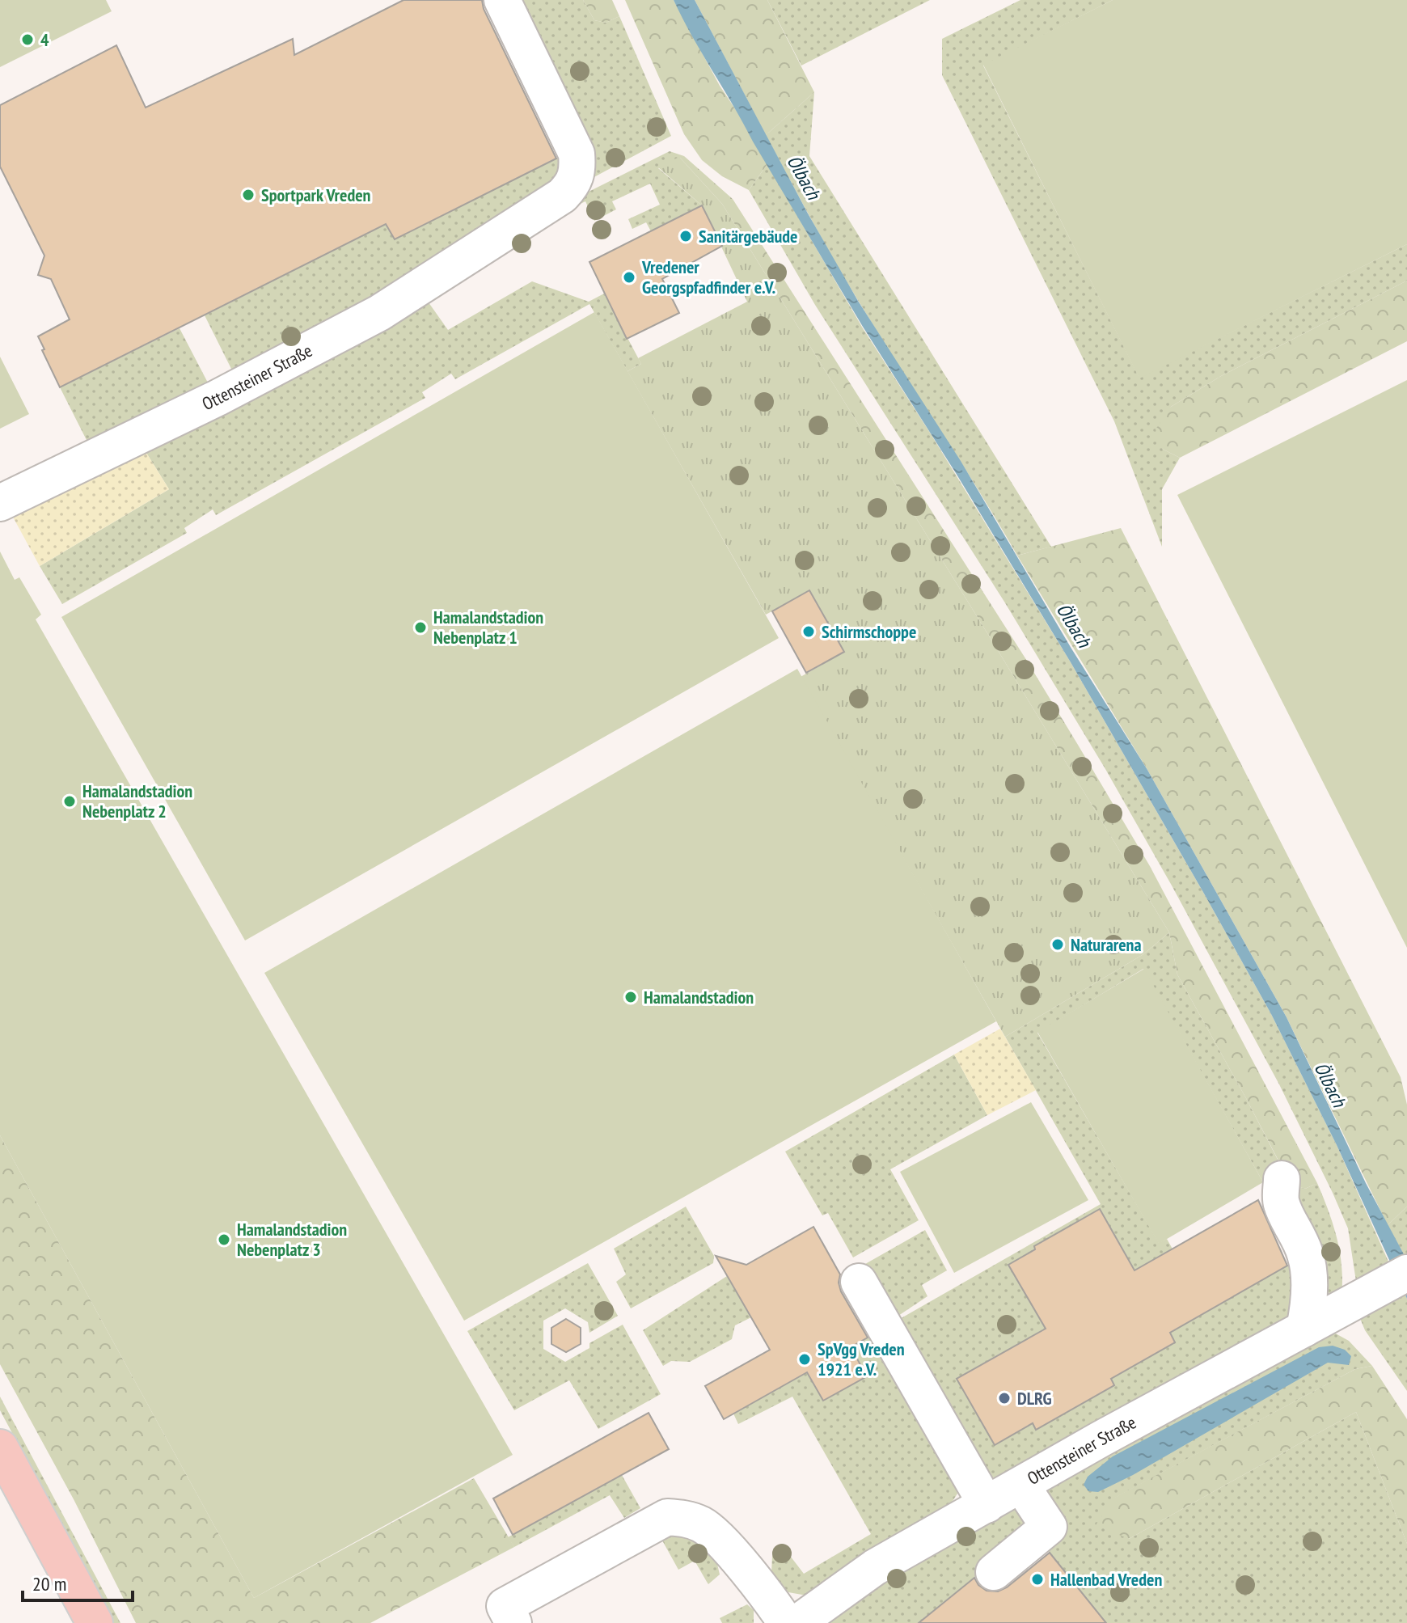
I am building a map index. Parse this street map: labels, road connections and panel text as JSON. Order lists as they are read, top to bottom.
{
  "streets": {
    "street": ["Ottensteiner Straße"]
  },
  "water": ["Ölbach"],
  "places": [
    "4",
    "Sportpark Vreden",
    "Sanitärgebäude",
    "Vredener Georgspfadfinder e.V.",
    "Hamalandstadion Nebenplatz 1",
    "Schirmschoppe",
    "Hamalandstadion Nebenplatz 2",
    "Naturarena",
    "Hamalandstadion",
    "Hamalandstadion Nebenplatz 3",
    "SpVgg Vreden 1921 e.V.",
    "DLRG",
    "Hallenbad Vreden"
  ],
  "scale_bar": "20 m"
}
